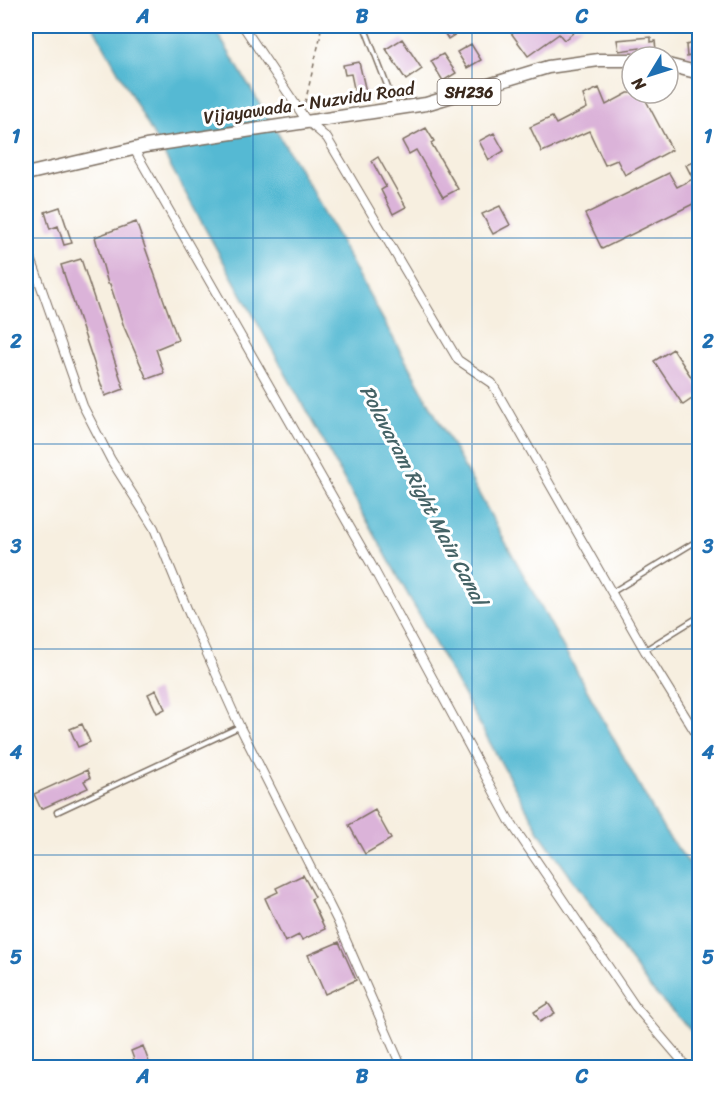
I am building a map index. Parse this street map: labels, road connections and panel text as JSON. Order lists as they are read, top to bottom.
{
  "streets": {
    "main road": ["SH236", "Vijayawada - Nuzvidu Road"]
  },
  "water": ["Polavaram Right Main Canal"],
  "north": "bottom left",
  "grid": {
    "columns": ["A", "B", "C"],
    "rows": [
      "1",
      "2",
      "3",
      "4",
      "5"
    ]
  }
}
